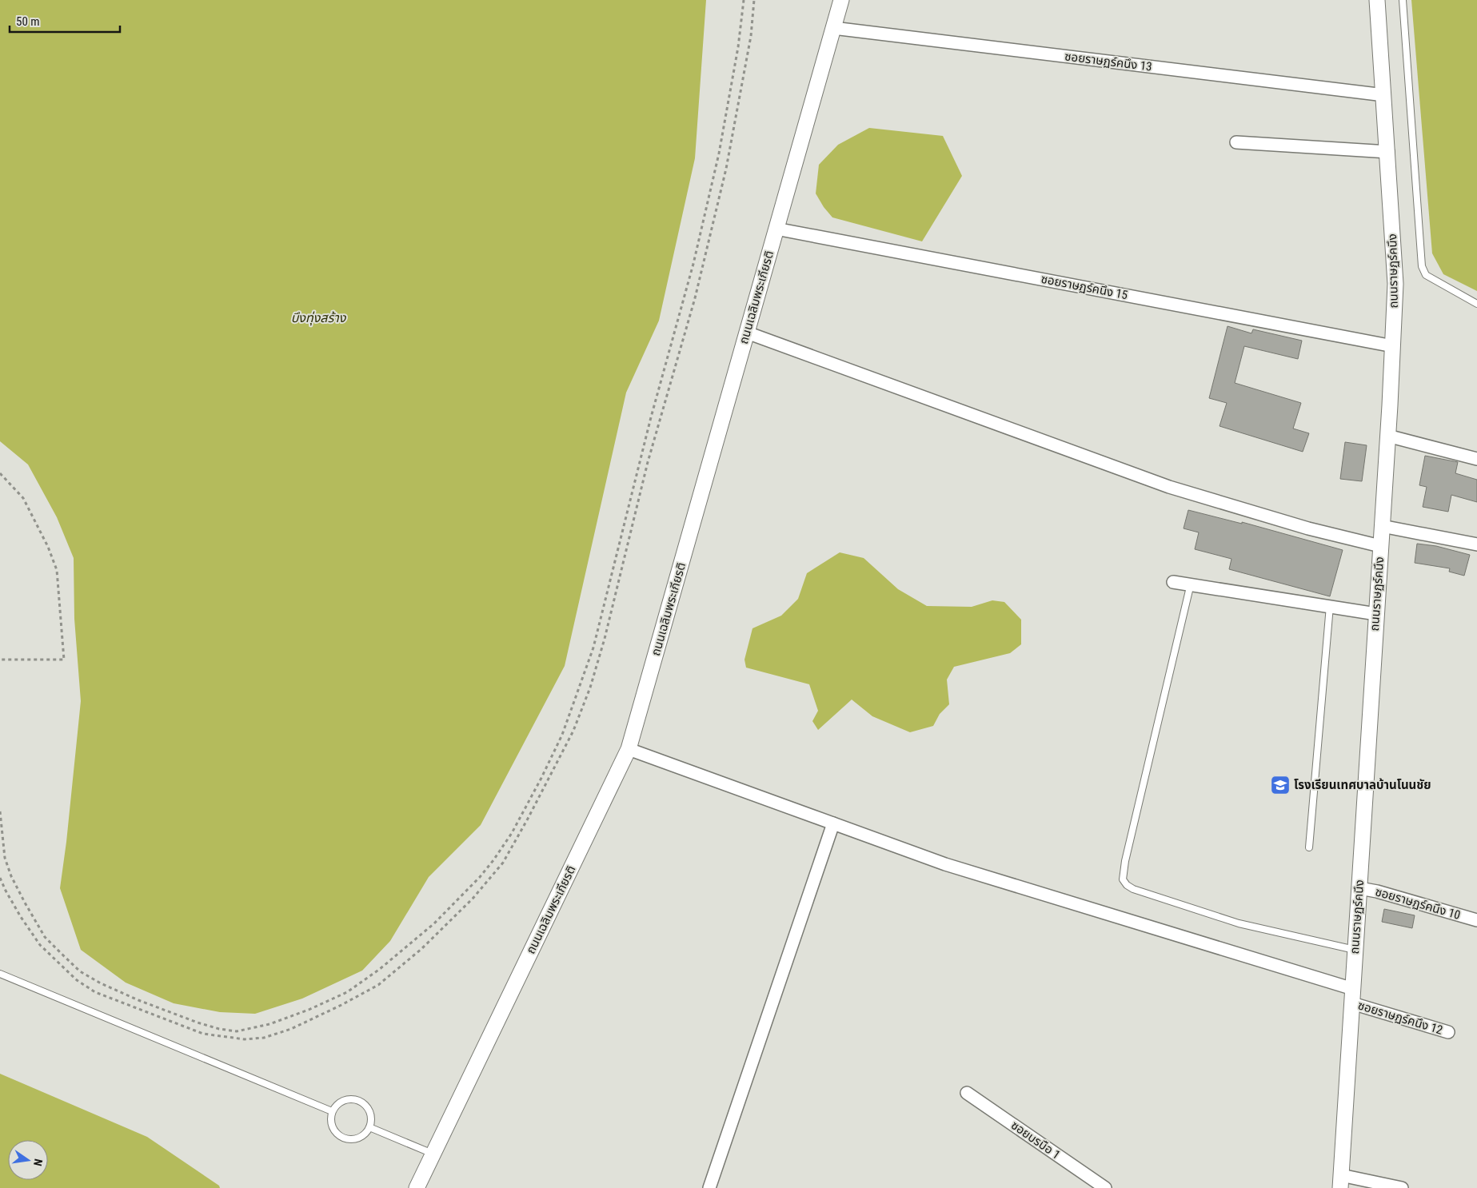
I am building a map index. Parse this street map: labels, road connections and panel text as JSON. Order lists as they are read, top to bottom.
{
  "streets": {
    "street": [
      "ซอยราษฏร์คนึง 13",
      "ถนนราษฏร์คนึง",
      "ซอยราษฏร์คนึง 15",
      "ถนนเฉลิมพระเกียรติ",
      "ซอยราษฏร์คนึง 10",
      "ซอยราษฏร์คนึง 12",
      "ซอยบรบือ 1"
    ]
  },
  "crossings": [
    ["ซอยราษฏร์คนึง 13", "ถนนราษฏร์คนึง"],
    ["ซอยราษฏร์คนึง 13", "ถนนเฉลิมพระเกียรติ"],
    ["ถนนราษฏร์คนึง", "ซอยราษฏร์คนึง 15"],
    ["ถนนราษฏร์คนึง", "ซอยราษฏร์คนึง 10"],
    ["ถนนราษฏร์คนึง", "ซอยราษฏร์คนึง 12"],
    ["ซอยราษฏร์คนึง 15", "ถนนเฉลิมพระเกียรติ"],
    ["ถนนเฉลิมพระเกียรติ", "ซอยราษฏร์คนึง 12"]
  ],
  "water": ["บึงทุ่งสร้าง"],
  "places": {
    "school or university": ["โรงเรียนเทศบาลบ้านโนนชัย"]
  },
  "scale_bar": "50 m",
  "north": "right"
}
